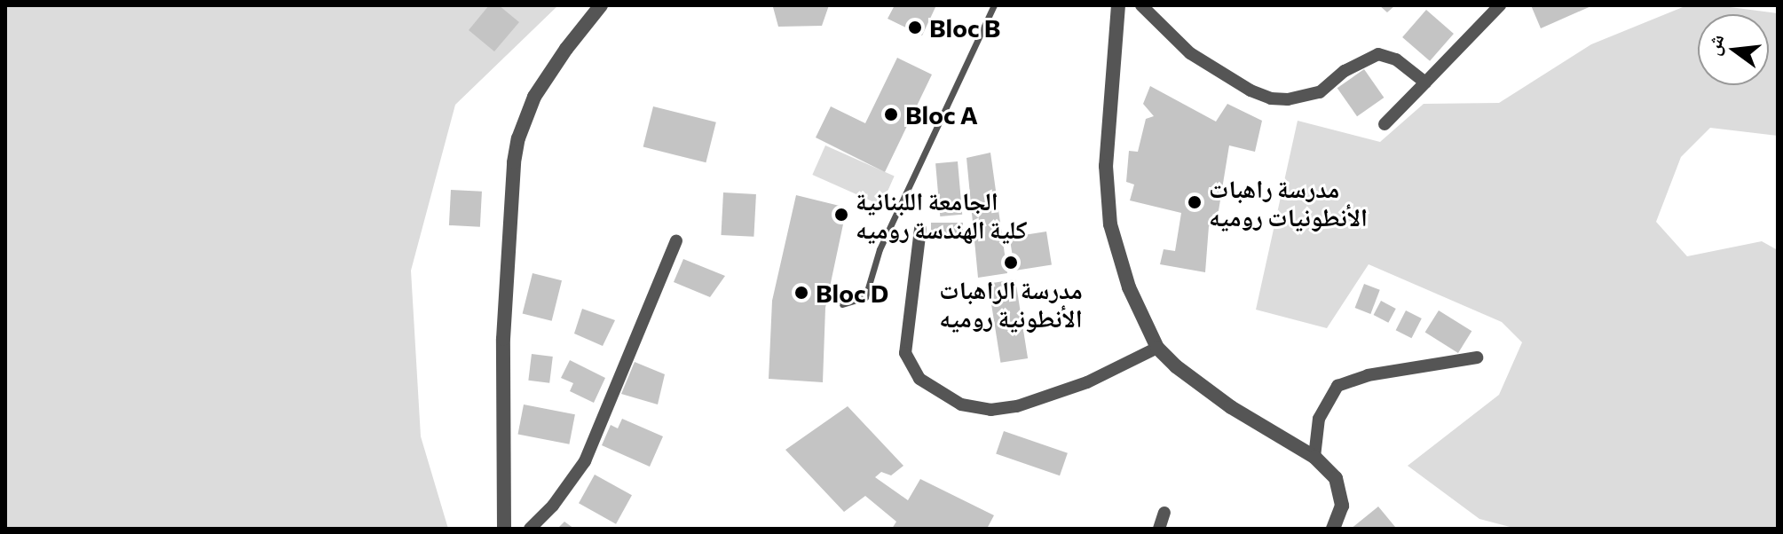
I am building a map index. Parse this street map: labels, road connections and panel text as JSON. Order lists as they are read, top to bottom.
{
  "places": [
    "Bloc B",
    "Bloc A",
    "مدرسة راهبات الأنطونيات روميه",
    "الجامعة اللبنانية كلية الهندسة روميه",
    "مدرسة الراهبات الأنطونية روميه",
    "Bloc D"
  ],
  "north": "left"
}
